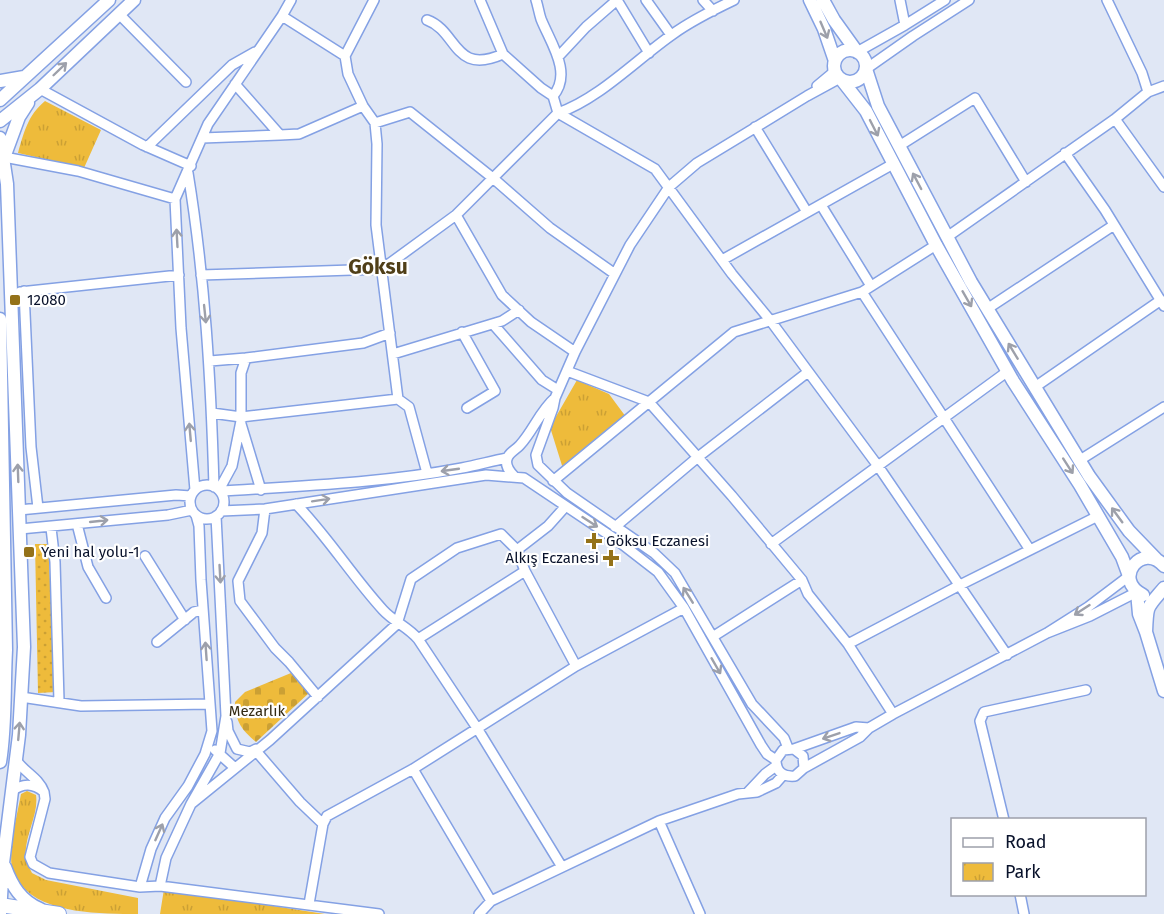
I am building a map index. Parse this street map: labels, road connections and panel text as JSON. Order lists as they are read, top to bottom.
{
  "districts": ["Göksu"],
  "parks": ["Mezarlık"],
  "places": {
    "transit": ["12080", "Yeni hal yolu-1"],
    "health": ["Göksu Eczanesi", "Alkış Eczanesi"]
  },
  "legend": ["Road", "Park"]
}
